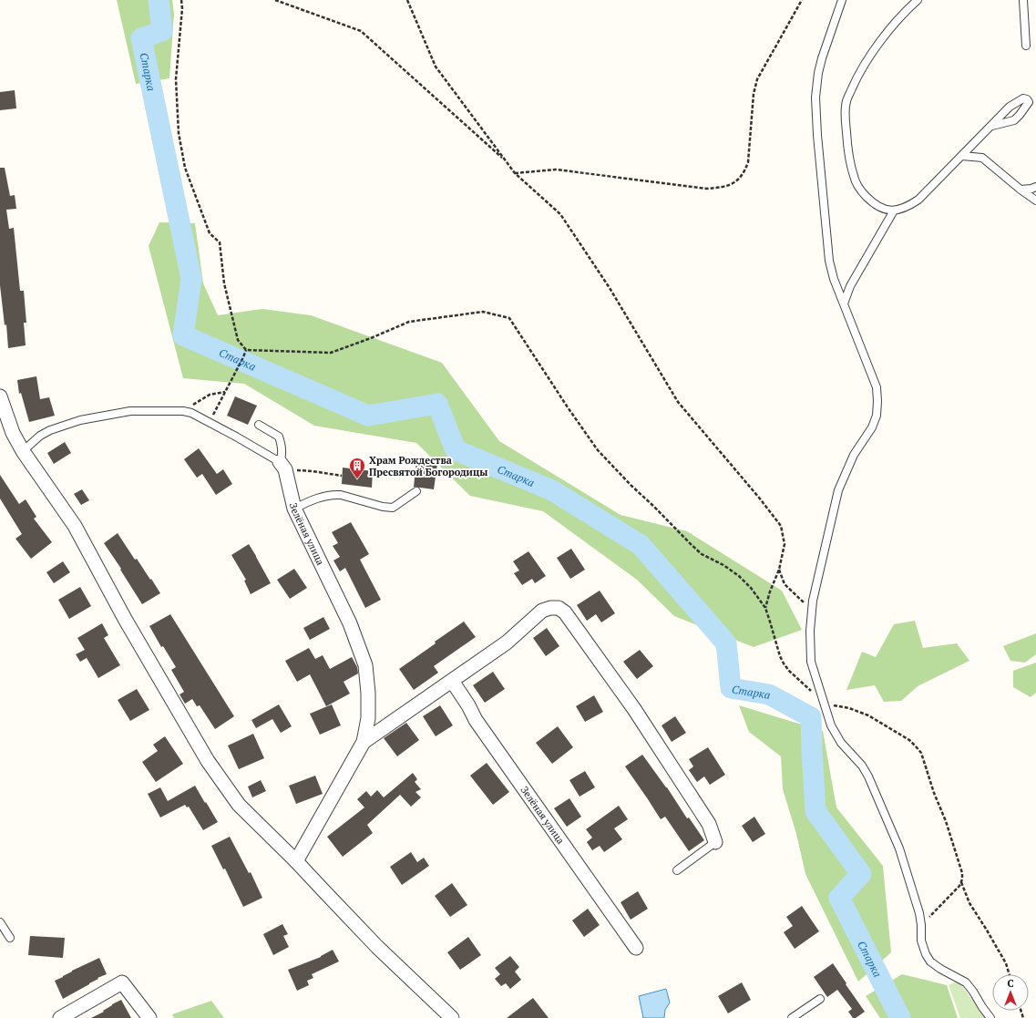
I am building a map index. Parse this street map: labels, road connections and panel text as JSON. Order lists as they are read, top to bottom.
{
  "streets": {
    "street": ["Зелёная улица"]
  },
  "water": ["Старка"],
  "places": {
    "building": ["Храм Рождества Пресвятой Богородицы"]
  },
  "north": "top"
}
